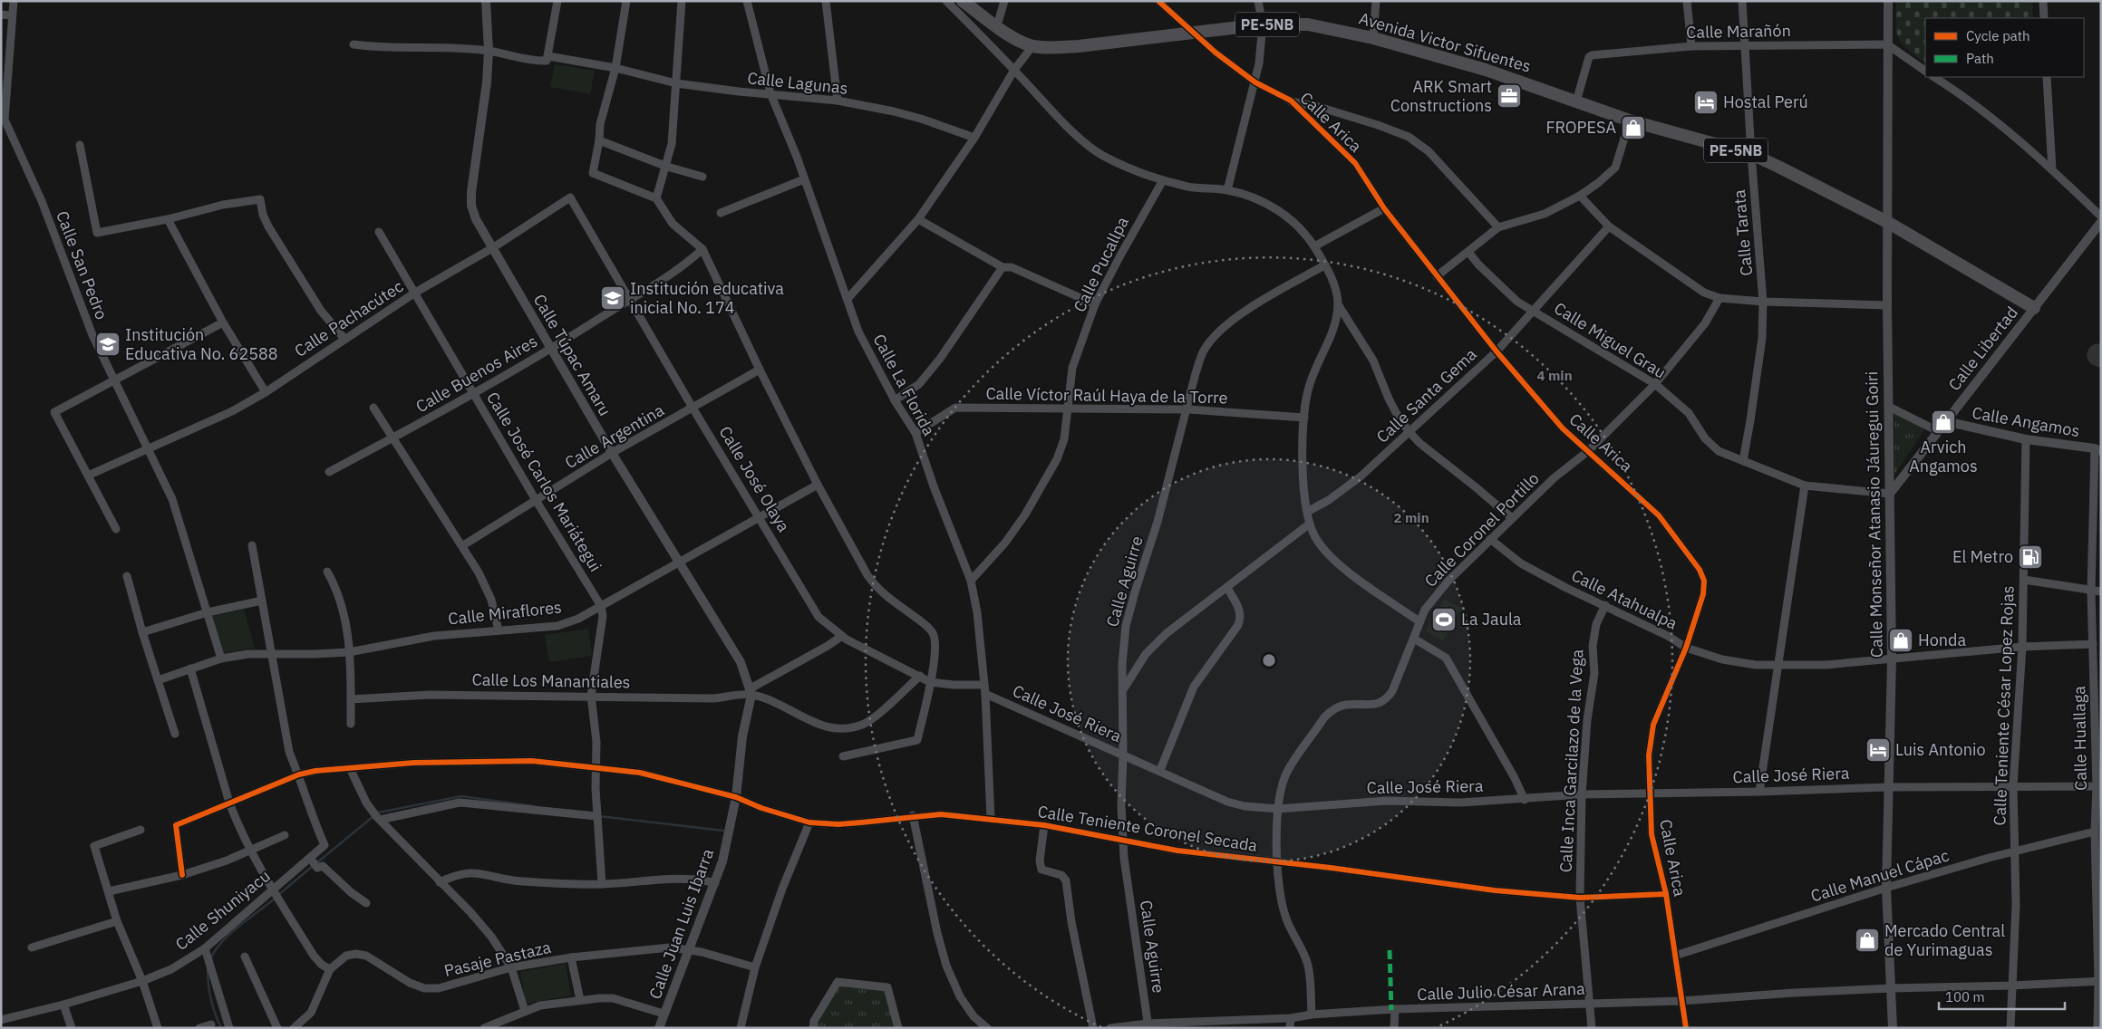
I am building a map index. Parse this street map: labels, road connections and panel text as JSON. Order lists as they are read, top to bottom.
{
  "streets": {
    "highway": ["PE-5NB", "Avenida Victor Sifuentes"],
    "street": [
      "Calle Marañón",
      "Calle Lagunas",
      "Calle Arica",
      "Calle Tarata",
      "Calle Pucallpa",
      "Calle San Pedro",
      "Calle Pachacútec",
      "Calle Miguel Grau",
      "Calle Libertad",
      "Calle Túpac Amaru",
      "Calle Buenos Aires",
      "Calle La Florida",
      "Calle Víctor Raúl Haya de la Torre",
      "Calle Santa Gema",
      "Calle Angamos",
      "Calle Argentina",
      "Calle José Olaya",
      "Calle José Carlos Mariátegui",
      "Calle Monseñor Atanasio Jáuregui Goiri",
      "Calle Coronel Portillo",
      "Calle Aguirre",
      "Calle Atahualpa",
      "Calle Miraflores",
      "Calle Los Manantiales",
      "Calle Teniente César Lopez Rojas",
      "Calle José Riera",
      "Calle Huallaga",
      "Calle Inca Garcilazo de la Vega",
      "Calle Teniente Coronel Secada",
      "Calle Manuel Cápac",
      "Calle Shuniyacu",
      "Calle Juan Luis Ibarra",
      "Pasaje Pastaza",
      "Calle Julio César Arana"
    ]
  },
  "crossings": [
    ["PE-5NB", "Calle Marañón"],
    ["PE-5NB", "Avenida Victor Sifuentes"],
    ["PE-5NB", "Calle Tarata"],
    ["PE-5NB", "Calle Libertad"],
    ["PE-5NB", "Calle Monseñor Atanasio Jáuregui Goiri"],
    ["Calle Marañón", "Avenida Victor Sifuentes"],
    ["Calle Marañón", "Calle Tarata"],
    ["Calle Marañón", "Calle Monseñor Atanasio Jáuregui Goiri"],
    ["Avenida Victor Sifuentes", "Calle Arica"],
    ["Calle Lagunas", "Calle La Florida"],
    ["Calle Arica", "Calle Santa Gema"],
    ["Calle Arica", "Calle Coronel Portillo"],
    ["Calle Arica", "Calle Atahualpa"],
    ["Calle Arica", "Calle José Riera"],
    ["Calle Arica", "Calle Teniente Coronel Secada"],
    ["Calle Arica", "Calle Manuel Cápac"],
    ["Calle Arica", "Calle Julio César Arana"],
    ["Calle Tarata", "Calle Miguel Grau"],
    ["Calle Pucallpa", "Calle La Florida"],
    ["Calle Pucallpa", "Calle Víctor Raúl Haya de la Torre"],
    ["Calle San Pedro", "Calle Pachacútec"],
    ["Calle San Pedro", "Calle Miraflores"],
    ["Calle Pachacútec", "Calle Túpac Amaru"],
    ["Calle Pachacútec", "Calle José Olaya"],
    ["Calle Pachacútec", "Calle José Carlos Mariátegui"],
    ["Calle Miguel Grau", "Calle Libertad"],
    ["Calle Miguel Grau", "Calle Santa Gema"],
    ["Calle Miguel Grau", "Calle Monseñor Atanasio Jáuregui Goiri"],
    ["Calle Miguel Grau", "Calle Coronel Portillo"],
    ["Calle Libertad", "Calle Angamos"],
    ["Calle Libertad", "Calle Monseñor Atanasio Jáuregui Goiri"],
    ["Calle Túpac Amaru", "Calle Buenos Aires"],
    ["Calle Túpac Amaru", "Calle Argentina"],
    ["Calle Túpac Amaru", "Calle Miraflores"],
    ["Calle Túpac Amaru", "Calle Los Manantiales"],
    ["Calle Túpac Amaru", "Calle Juan Luis Ibarra"],
    ["Calle Buenos Aires", "Calle José Olaya"],
    ["Calle Buenos Aires", "Calle José Carlos Mariátegui"],
    ["Calle La Florida", "Calle Víctor Raúl Haya de la Torre"],
    ["Calle La Florida", "Calle José Olaya"],
    ["Calle La Florida", "Calle José Riera"],
    ["Calle La Florida", "Calle Teniente Coronel Secada"],
    ["Calle Víctor Raúl Haya de la Torre", "Calle Aguirre"],
    ["Calle Angamos", "Calle Teniente César Lopez Rojas"],
    ["Calle Angamos", "Calle Huallaga"],
    ["Calle Argentina", "Calle José Olaya"],
    ["Calle Argentina", "Calle José Carlos Mariátegui"],
    ["Calle José Olaya", "Calle Miraflores"],
    ["Calle José Olaya", "Calle José Riera"],
    ["Calle José Carlos Mariátegui", "Calle Miraflores"],
    ["Calle Monseñor Atanasio Jáuregui Goiri", "Calle Atahualpa"],
    ["Calle Monseñor Atanasio Jáuregui Goiri", "Calle José Riera"],
    ["Calle Monseñor Atanasio Jáuregui Goiri", "Calle Manuel Cápac"],
    ["Calle Monseñor Atanasio Jáuregui Goiri", "Calle Julio César Arana"],
    ["Calle Coronel Portillo", "Calle Atahualpa"],
    ["Calle Coronel Portillo", "Calle José Riera"],
    ["Calle Coronel Portillo", "Calle Teniente Coronel Secada"],
    ["Calle Coronel Portillo", "Calle Julio César Arana"],
    ["Calle Aguirre", "Calle José Riera"],
    ["Calle Aguirre", "Calle Teniente Coronel Secada"],
    ["Calle Aguirre", "Calle Julio César Arana"],
    ["Calle Atahualpa", "Calle Teniente César Lopez Rojas"],
    ["Calle Atahualpa", "Calle Huallaga"],
    ["Calle Atahualpa", "Calle Inca Garcilazo de la Vega"],
    ["Calle Los Manantiales", "Calle Juan Luis Ibarra"],
    ["Calle Teniente César Lopez Rojas", "Calle José Riera"],
    ["Calle Teniente César Lopez Rojas", "Calle Manuel Cápac"],
    ["Calle Teniente César Lopez Rojas", "Calle Julio César Arana"],
    ["Calle José Riera", "Calle Huallaga"],
    ["Calle José Riera", "Calle Inca Garcilazo de la Vega"],
    ["Calle Huallaga", "Calle Manuel Cápac"],
    ["Calle Huallaga", "Calle Julio César Arana"],
    ["Calle Inca Garcilazo de la Vega", "Calle Teniente Coronel Secada"],
    ["Calle Inca Garcilazo de la Vega", "Calle Julio César Arana"],
    ["Calle Teniente Coronel Secada", "Calle Shuniyacu"],
    ["Calle Teniente Coronel Secada", "Calle Juan Luis Ibarra"],
    ["Calle Juan Luis Ibarra", "Pasaje Pastaza"]
  ],
  "places": {
    "office": ["ARK Smart Constructions"],
    "hotel": ["Hostal Perú", "Luis Antonio"],
    "shop": [
      "FROPESA",
      "Arvich Angamos",
      "Honda",
      "Mercado Central de Yurimaguas"
    ],
    "school or university": ["Institución educativa inicial No. 174", "Institución Educativa No. 62588"],
    "fuel station": ["El Metro"],
    "sports": ["La Jaula"]
  },
  "legend": ["Cycle path", "Path"],
  "scale_bar": "100 m",
  "rings": ["4 min", "2 min"]
}
